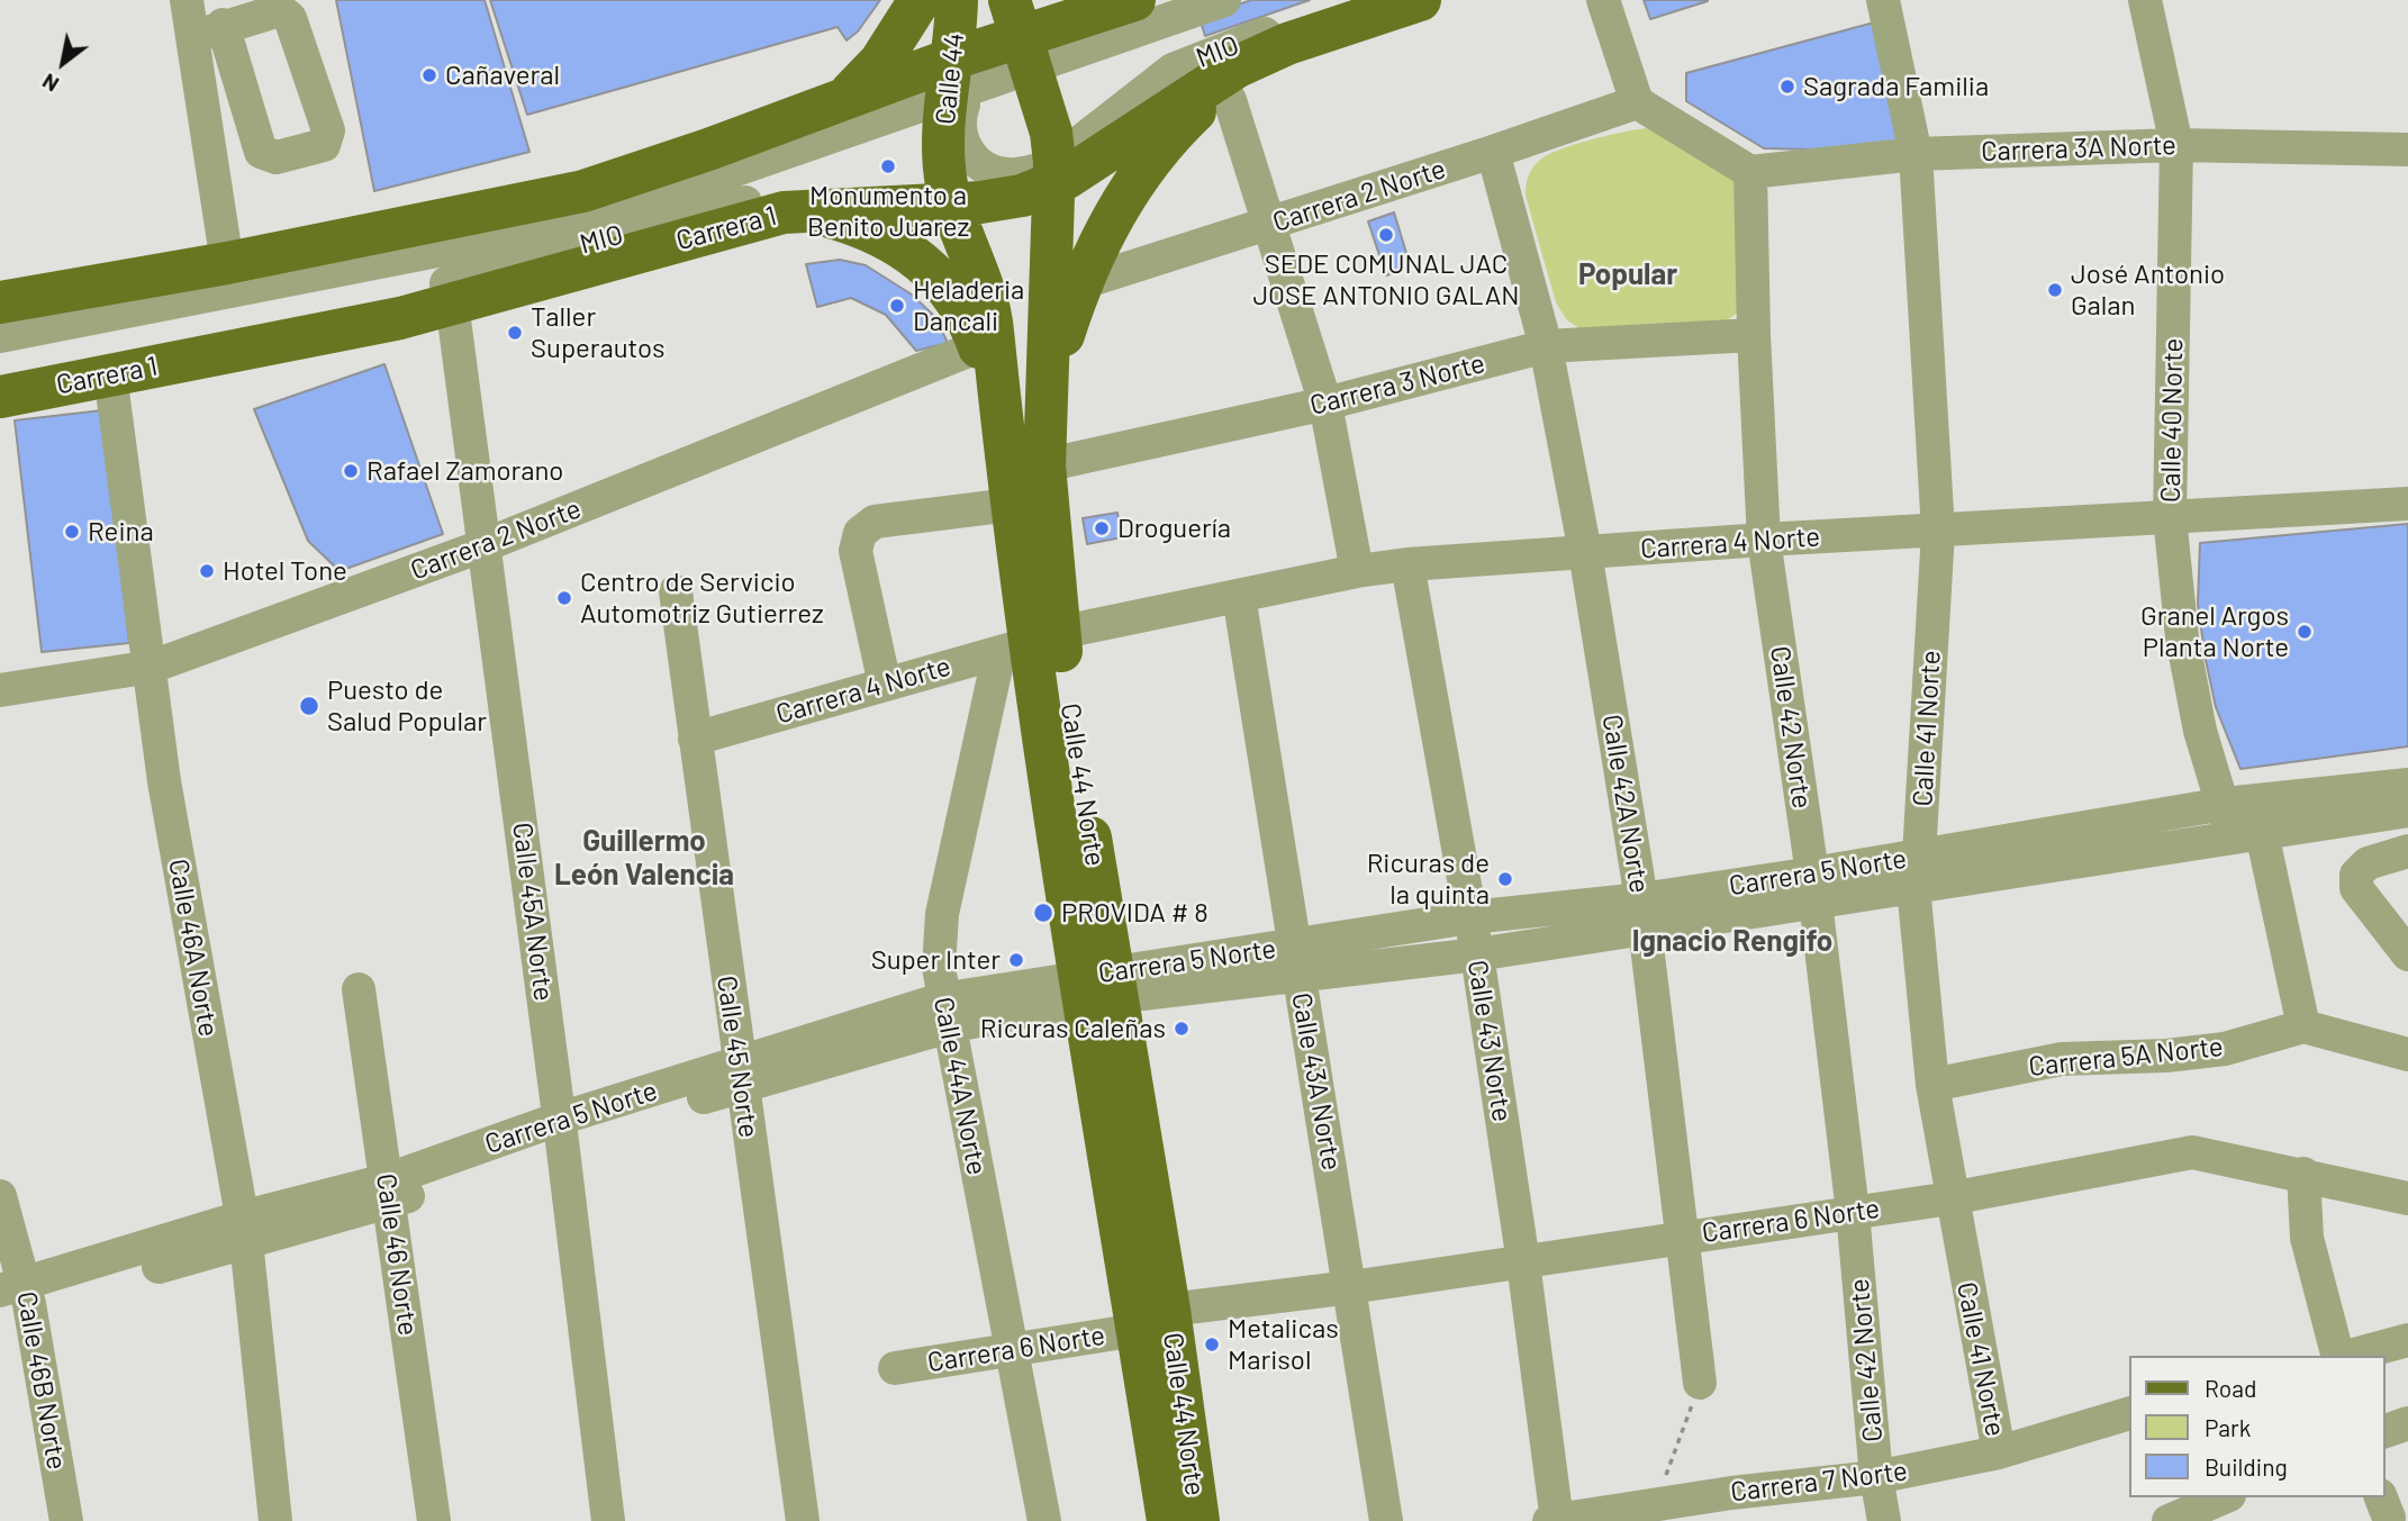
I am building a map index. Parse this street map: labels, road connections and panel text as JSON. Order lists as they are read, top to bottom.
{
  "streets": {
    "main road": ["Calle 44", "Carrera 1", "Calle 44 Norte"],
    "street": [
      "MIO",
      "Carrera 3A Norte",
      "Carrera 2 Norte",
      "Carrera 3 Norte",
      "Calle 40 Norte",
      "Carrera 4 Norte",
      "Calle 42 Norte",
      "Calle 41 Norte",
      "Calle 42A Norte",
      "Carrera 5 Norte",
      "Calle 45A Norte",
      "Calle 46A Norte",
      "Calle 43 Norte",
      "Calle 45 Norte",
      "Carrera 5A Norte",
      "Calle 43A Norte",
      "Calle 44A Norte",
      "Carrera 6 Norte",
      "Calle 46 Norte",
      "Calle 46B Norte",
      "Carrera 7 Norte"
    ]
  },
  "crossings": [
    ["MIO", "Calle 44"],
    ["MIO", "Carrera 1"],
    ["MIO", "Calle 44 Norte"],
    ["Calle 44", "Carrera 1"],
    ["Calle 44", "Calle 44 Norte"],
    ["Carrera 3A Norte", "Calle 40 Norte"],
    ["Carrera 3A Norte", "Calle 42 Norte"],
    ["Carrera 3A Norte", "Calle 41 Norte"],
    ["Carrera 2 Norte", "Calle 42A Norte"],
    ["Carrera 2 Norte", "Calle 45A Norte"],
    ["Carrera 2 Norte", "Calle 46A Norte"],
    ["Carrera 1", "Calle 44 Norte"],
    ["Carrera 1", "Calle 45A Norte"],
    ["Carrera 1", "Calle 46A Norte"],
    ["Carrera 3 Norte", "Calle 42 Norte"],
    ["Carrera 3 Norte", "Calle 44 Norte"],
    ["Carrera 3 Norte", "Calle 42A Norte"],
    ["Calle 40 Norte", "Carrera 4 Norte"],
    ["Calle 40 Norte", "Carrera 5 Norte"],
    ["Calle 40 Norte", "Carrera 5A Norte"],
    ["Carrera 4 Norte", "Calle 42 Norte"],
    ["Carrera 4 Norte", "Calle 41 Norte"],
    ["Carrera 4 Norte", "Calle 44 Norte"],
    ["Carrera 4 Norte", "Calle 42A Norte"],
    ["Carrera 4 Norte", "Calle 43 Norte"],
    ["Carrera 4 Norte", "Calle 45 Norte"],
    ["Carrera 4 Norte", "Calle 43A Norte"],
    ["Carrera 4 Norte", "Calle 44A Norte"],
    ["Calle 42 Norte", "Carrera 5 Norte"],
    ["Calle 42 Norte", "Carrera 6 Norte"],
    ["Calle 42 Norte", "Carrera 7 Norte"],
    ["Calle 41 Norte", "Carrera 5 Norte"],
    ["Calle 41 Norte", "Carrera 5A Norte"],
    ["Calle 41 Norte", "Carrera 6 Norte"],
    ["Calle 41 Norte", "Carrera 7 Norte"],
    ["Calle 44 Norte", "Carrera 5 Norte"],
    ["Calle 44 Norte", "Calle 44A Norte"],
    ["Calle 44 Norte", "Carrera 6 Norte"],
    ["Calle 42A Norte", "Carrera 5 Norte"],
    ["Calle 42A Norte", "Carrera 6 Norte"],
    ["Carrera 5 Norte", "Calle 45A Norte"],
    ["Carrera 5 Norte", "Calle 46A Norte"],
    ["Carrera 5 Norte", "Calle 43 Norte"],
    ["Carrera 5 Norte", "Calle 45 Norte"],
    ["Carrera 5 Norte", "Calle 43A Norte"],
    ["Carrera 5 Norte", "Calle 44A Norte"],
    ["Carrera 5 Norte", "Calle 46 Norte"],
    ["Carrera 5 Norte", "Calle 46B Norte"],
    ["Calle 43 Norte", "Carrera 6 Norte"],
    ["Calle 43 Norte", "Carrera 7 Norte"],
    ["Calle 43A Norte", "Carrera 6 Norte"],
    ["Calle 44A Norte", "Carrera 6 Norte"]
  ],
  "districts": ["Popular", "Guillermo León Valencia", "Ignacio Rengifo"],
  "places": [
    "Cañaveral",
    "Sagrada Familia",
    "Monumento a Benito Juarez",
    "SEDE COMUNAL JAC JOSE ANTONIO GALAN",
    "José Antonio Galan",
    "Heladeria Dancali",
    "Taller Superautos",
    "Rafael Zamorano",
    "Droguería",
    "Reina",
    "Hotel Tone",
    "Centro de Servicio Automotriz Gutierrez",
    "Granel Argos Planta Norte",
    "Puesto de Salud Popular",
    "Ricuras de la quinta",
    "PROVIDA # 8",
    "Super Inter",
    "Ricuras Caleñas",
    "Metalicas Marisol"
  ],
  "legend": ["Road", "Park", "Building"],
  "north": "bottom left"
}
